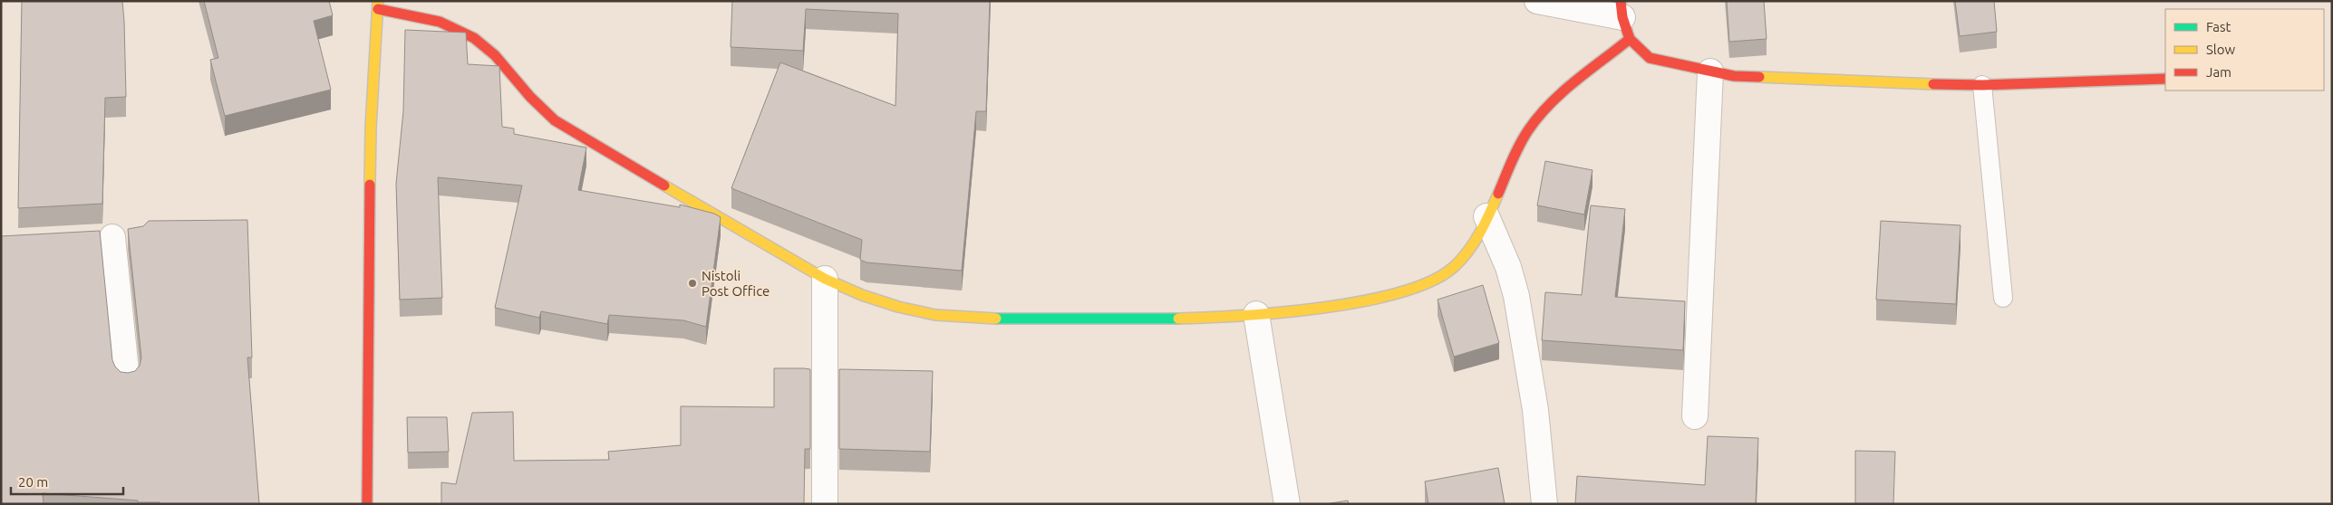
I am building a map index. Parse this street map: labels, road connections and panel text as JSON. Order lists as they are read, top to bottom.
{
  "places": ["Nistoli Post Office"],
  "legend": ["Fast", "Slow", "Jam"],
  "scale_bar": "20 m"
}
